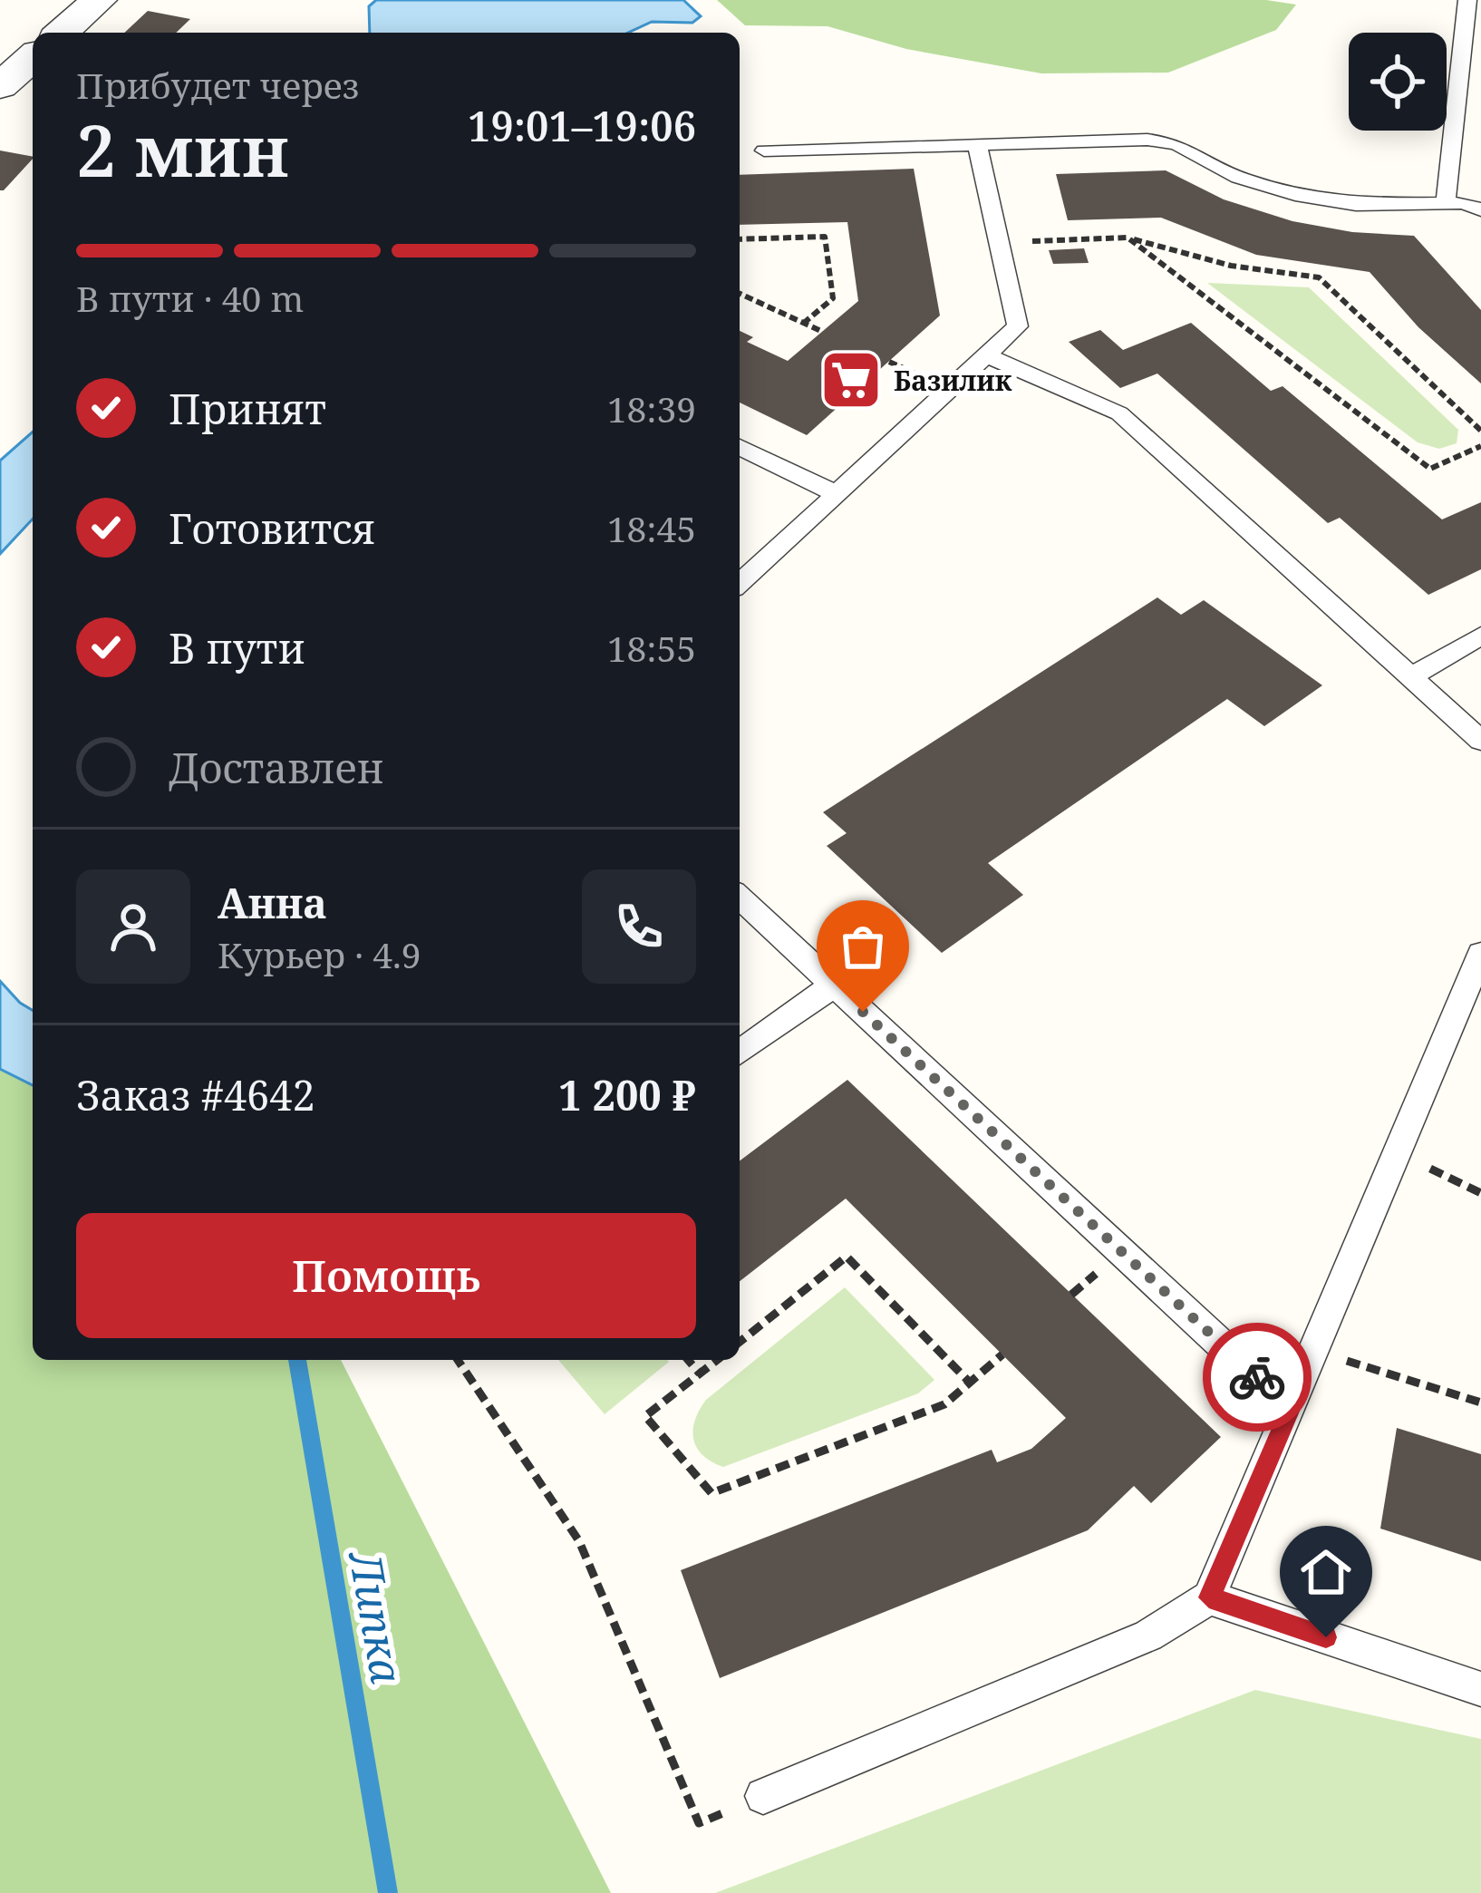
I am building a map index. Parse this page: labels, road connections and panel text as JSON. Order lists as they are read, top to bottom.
{
  "water": ["Липка"],
  "places": {
    "supermarket": ["Базилик"]
  },
  "page": {
    "heading": ["2 мин", "Прибудет через", "19:01–19:06"],
    "panel": [
      "Анна",
      "Курьер · 4.9",
      "Заказ #4642",
      "1 200 ₽"
    ],
    "bar": "В пути · 40 m",
    "list": [
      ["Принят", "18:39"],
      ["Готовится", "18:45"],
      ["В пути", "18:55"],
      "Доставлен"
    ],
    "buttons": "Помощь"
  }
}
